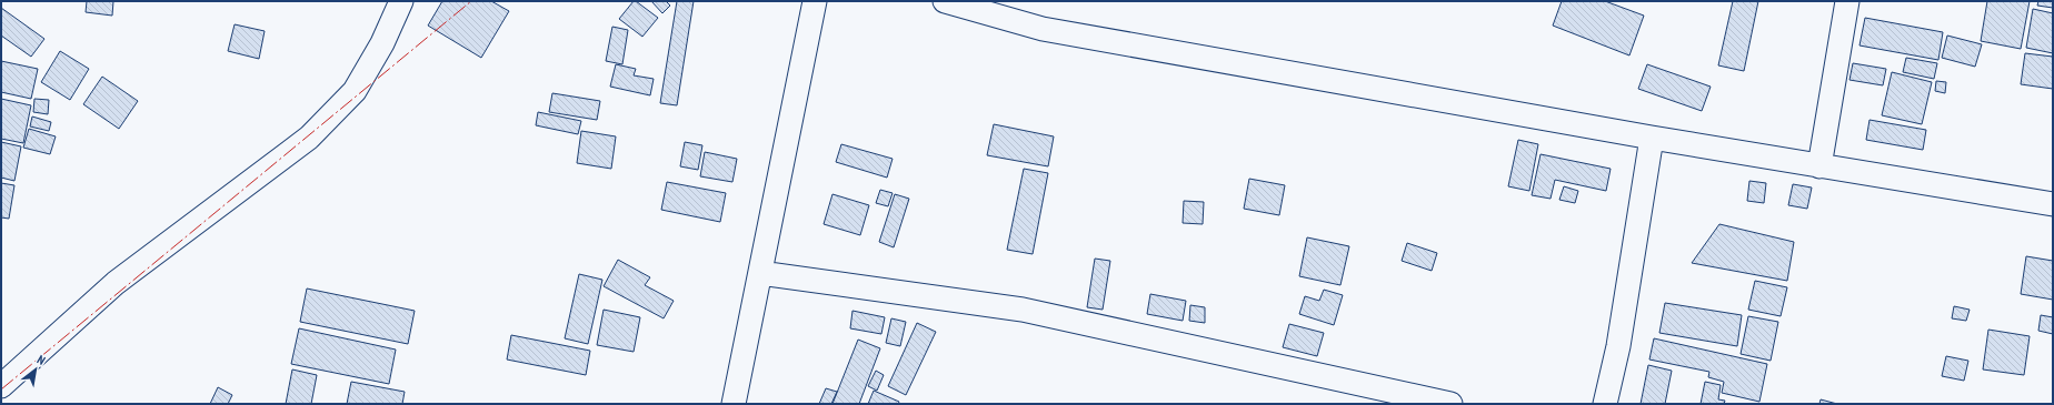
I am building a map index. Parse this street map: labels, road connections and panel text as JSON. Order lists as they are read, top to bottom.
{
  "north": "top right"
}
